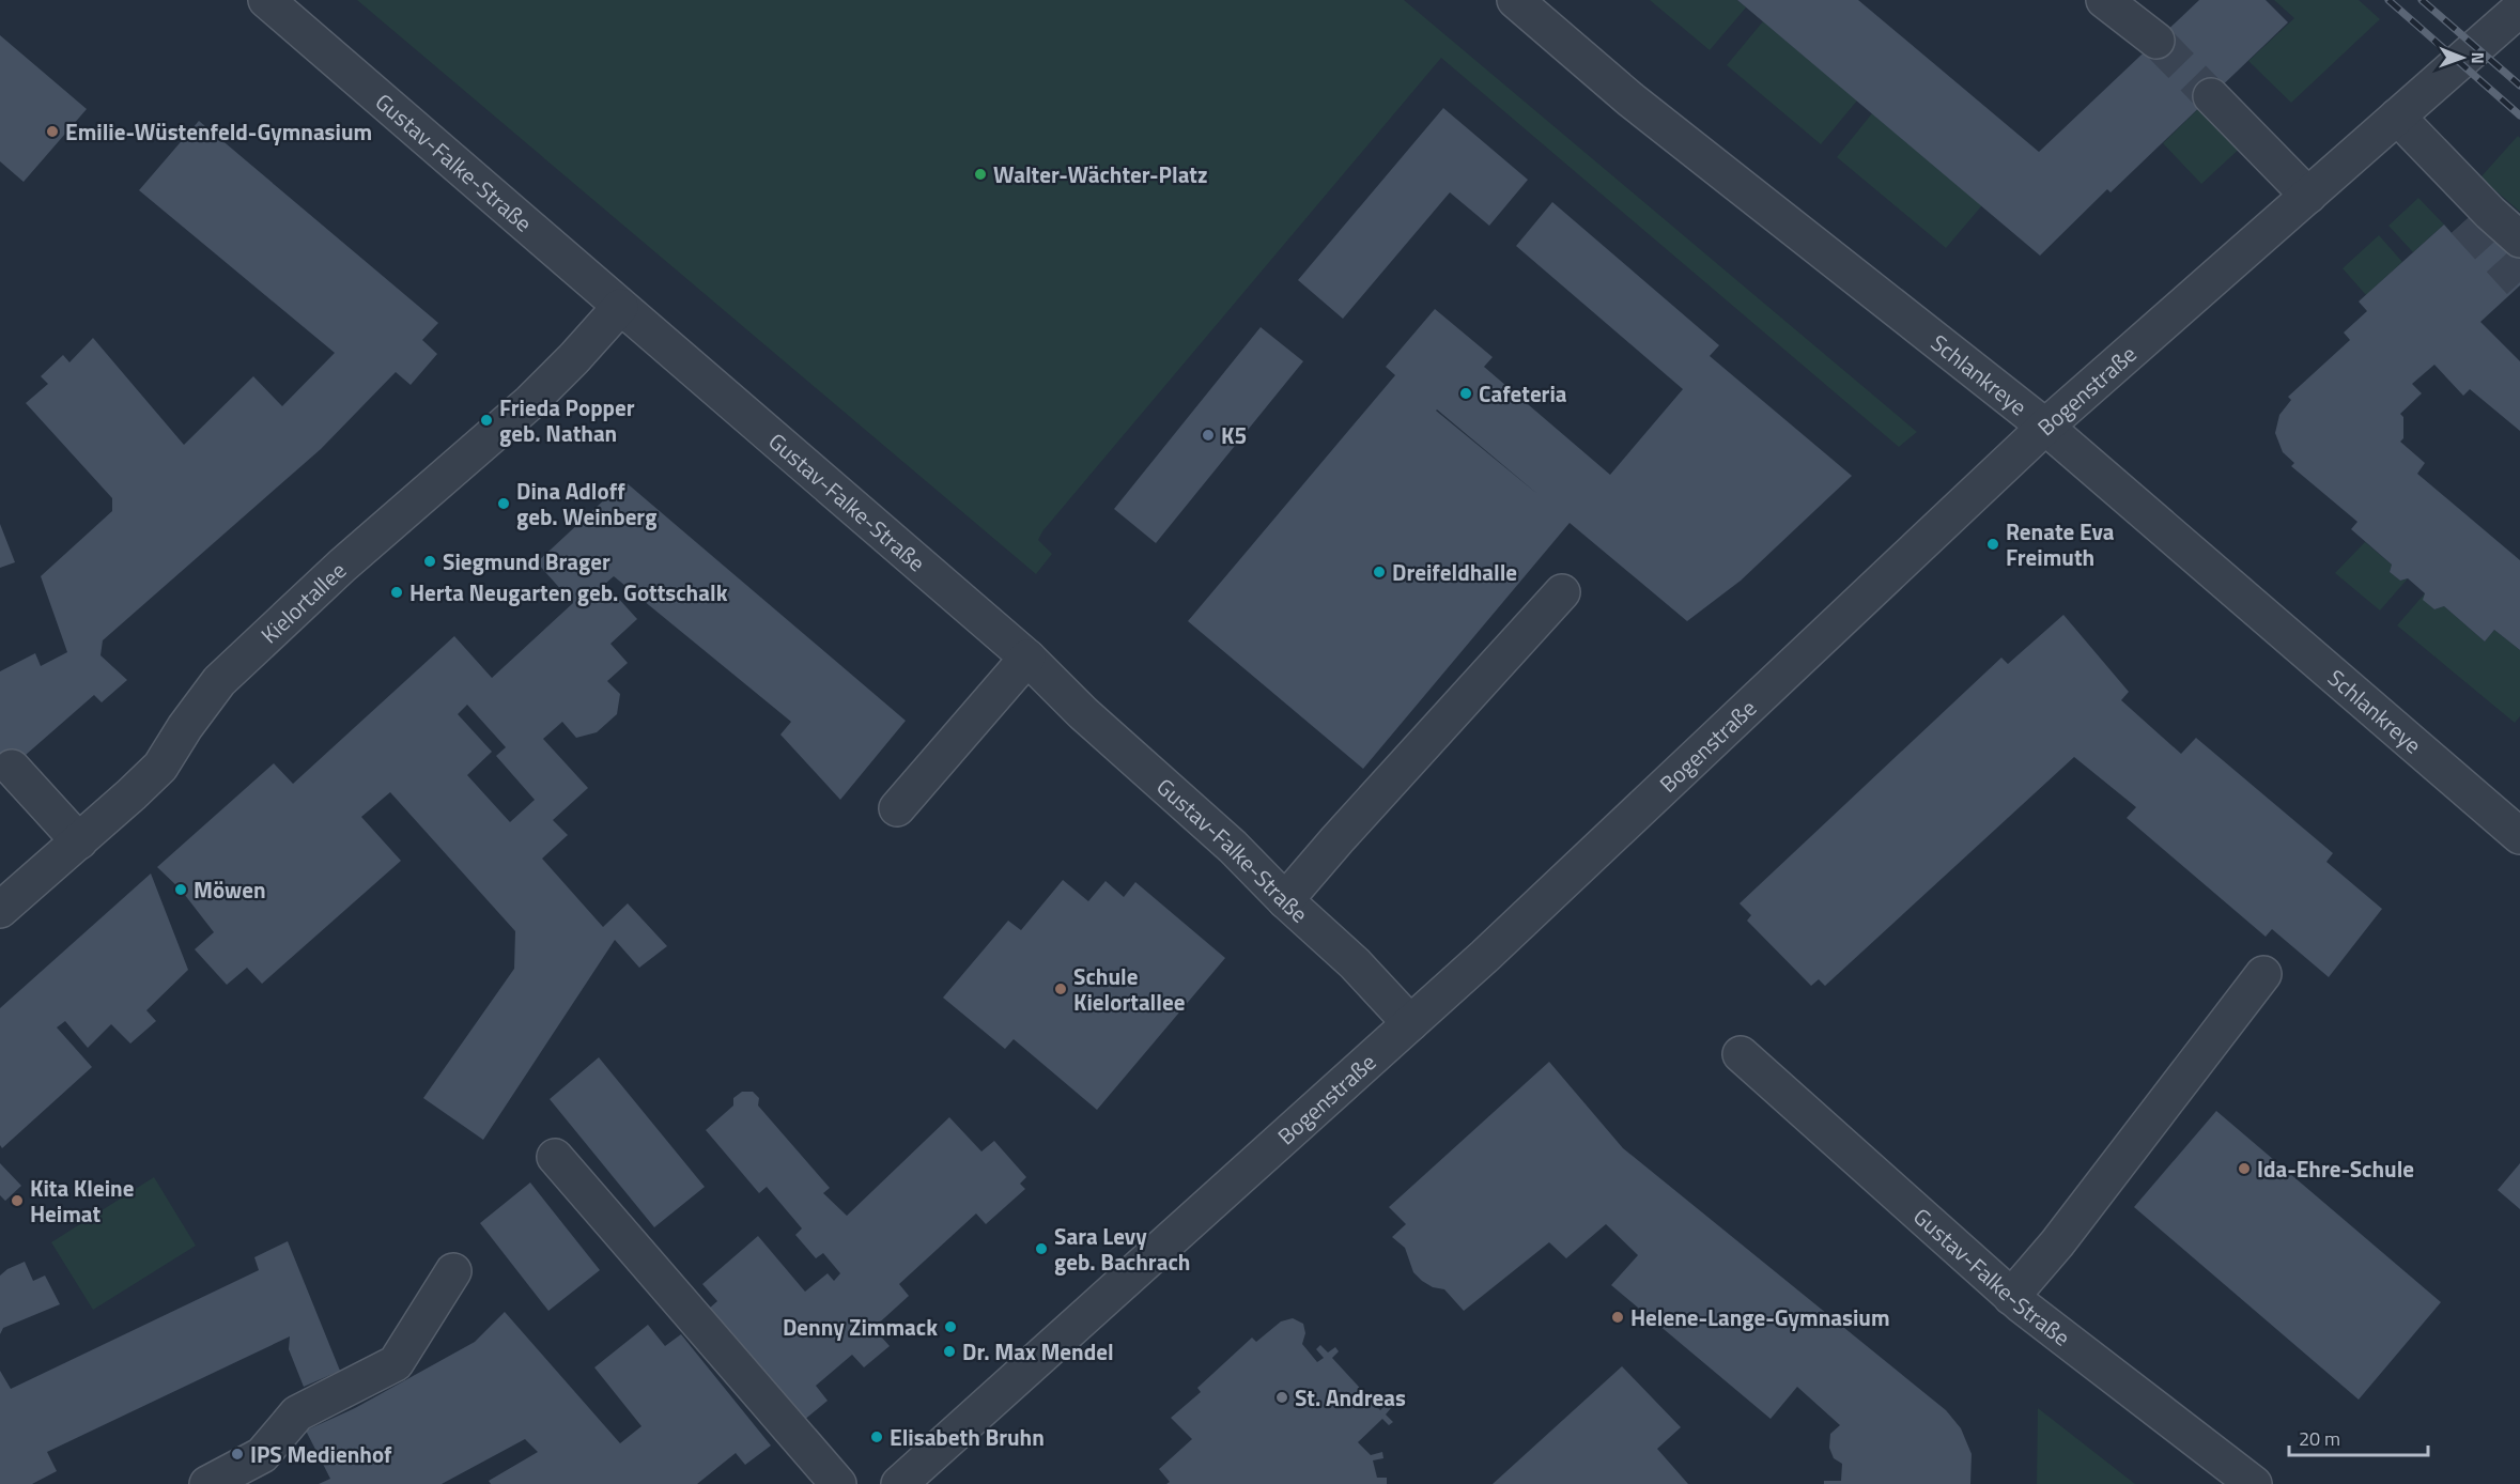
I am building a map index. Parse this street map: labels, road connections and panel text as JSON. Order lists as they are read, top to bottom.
{
  "streets": {
    "street": [
      "Gustav-Falke-Straße",
      "Schlankreye",
      "Bogenstraße",
      "Kielortallee"
    ]
  },
  "crossings": [
    ["Gustav-Falke-Straße", "Bogenstraße"],
    ["Gustav-Falke-Straße", "Kielortallee"],
    ["Schlankreye", "Bogenstraße"]
  ],
  "places": [
    "Emilie-Wüstenfeld-Gymnasium",
    "Walter-Wächter-Platz",
    "Cafeteria",
    "Frieda Popper geb. Nathan",
    "K5",
    "Dina Adloff geb. Weinberg",
    "Renate Eva Freimuth",
    "Siegmund Brager",
    "Dreifeldhalle",
    "Herta Neugarten geb. Gottschalk",
    "Möwen",
    "Schule Kielortallee",
    "Ida-Ehre-Schule",
    "Kita Kleine Heimat",
    "Sara Levy geb. Bachrach",
    "Helene-Lange-Gymnasium",
    "Denny Zimmack",
    "Dr. Max Mendel",
    "St. Andreas",
    "Elisabeth Bruhn",
    "IPS Medienhof"
  ],
  "scale_bar": "20 m",
  "north": "right"
}
